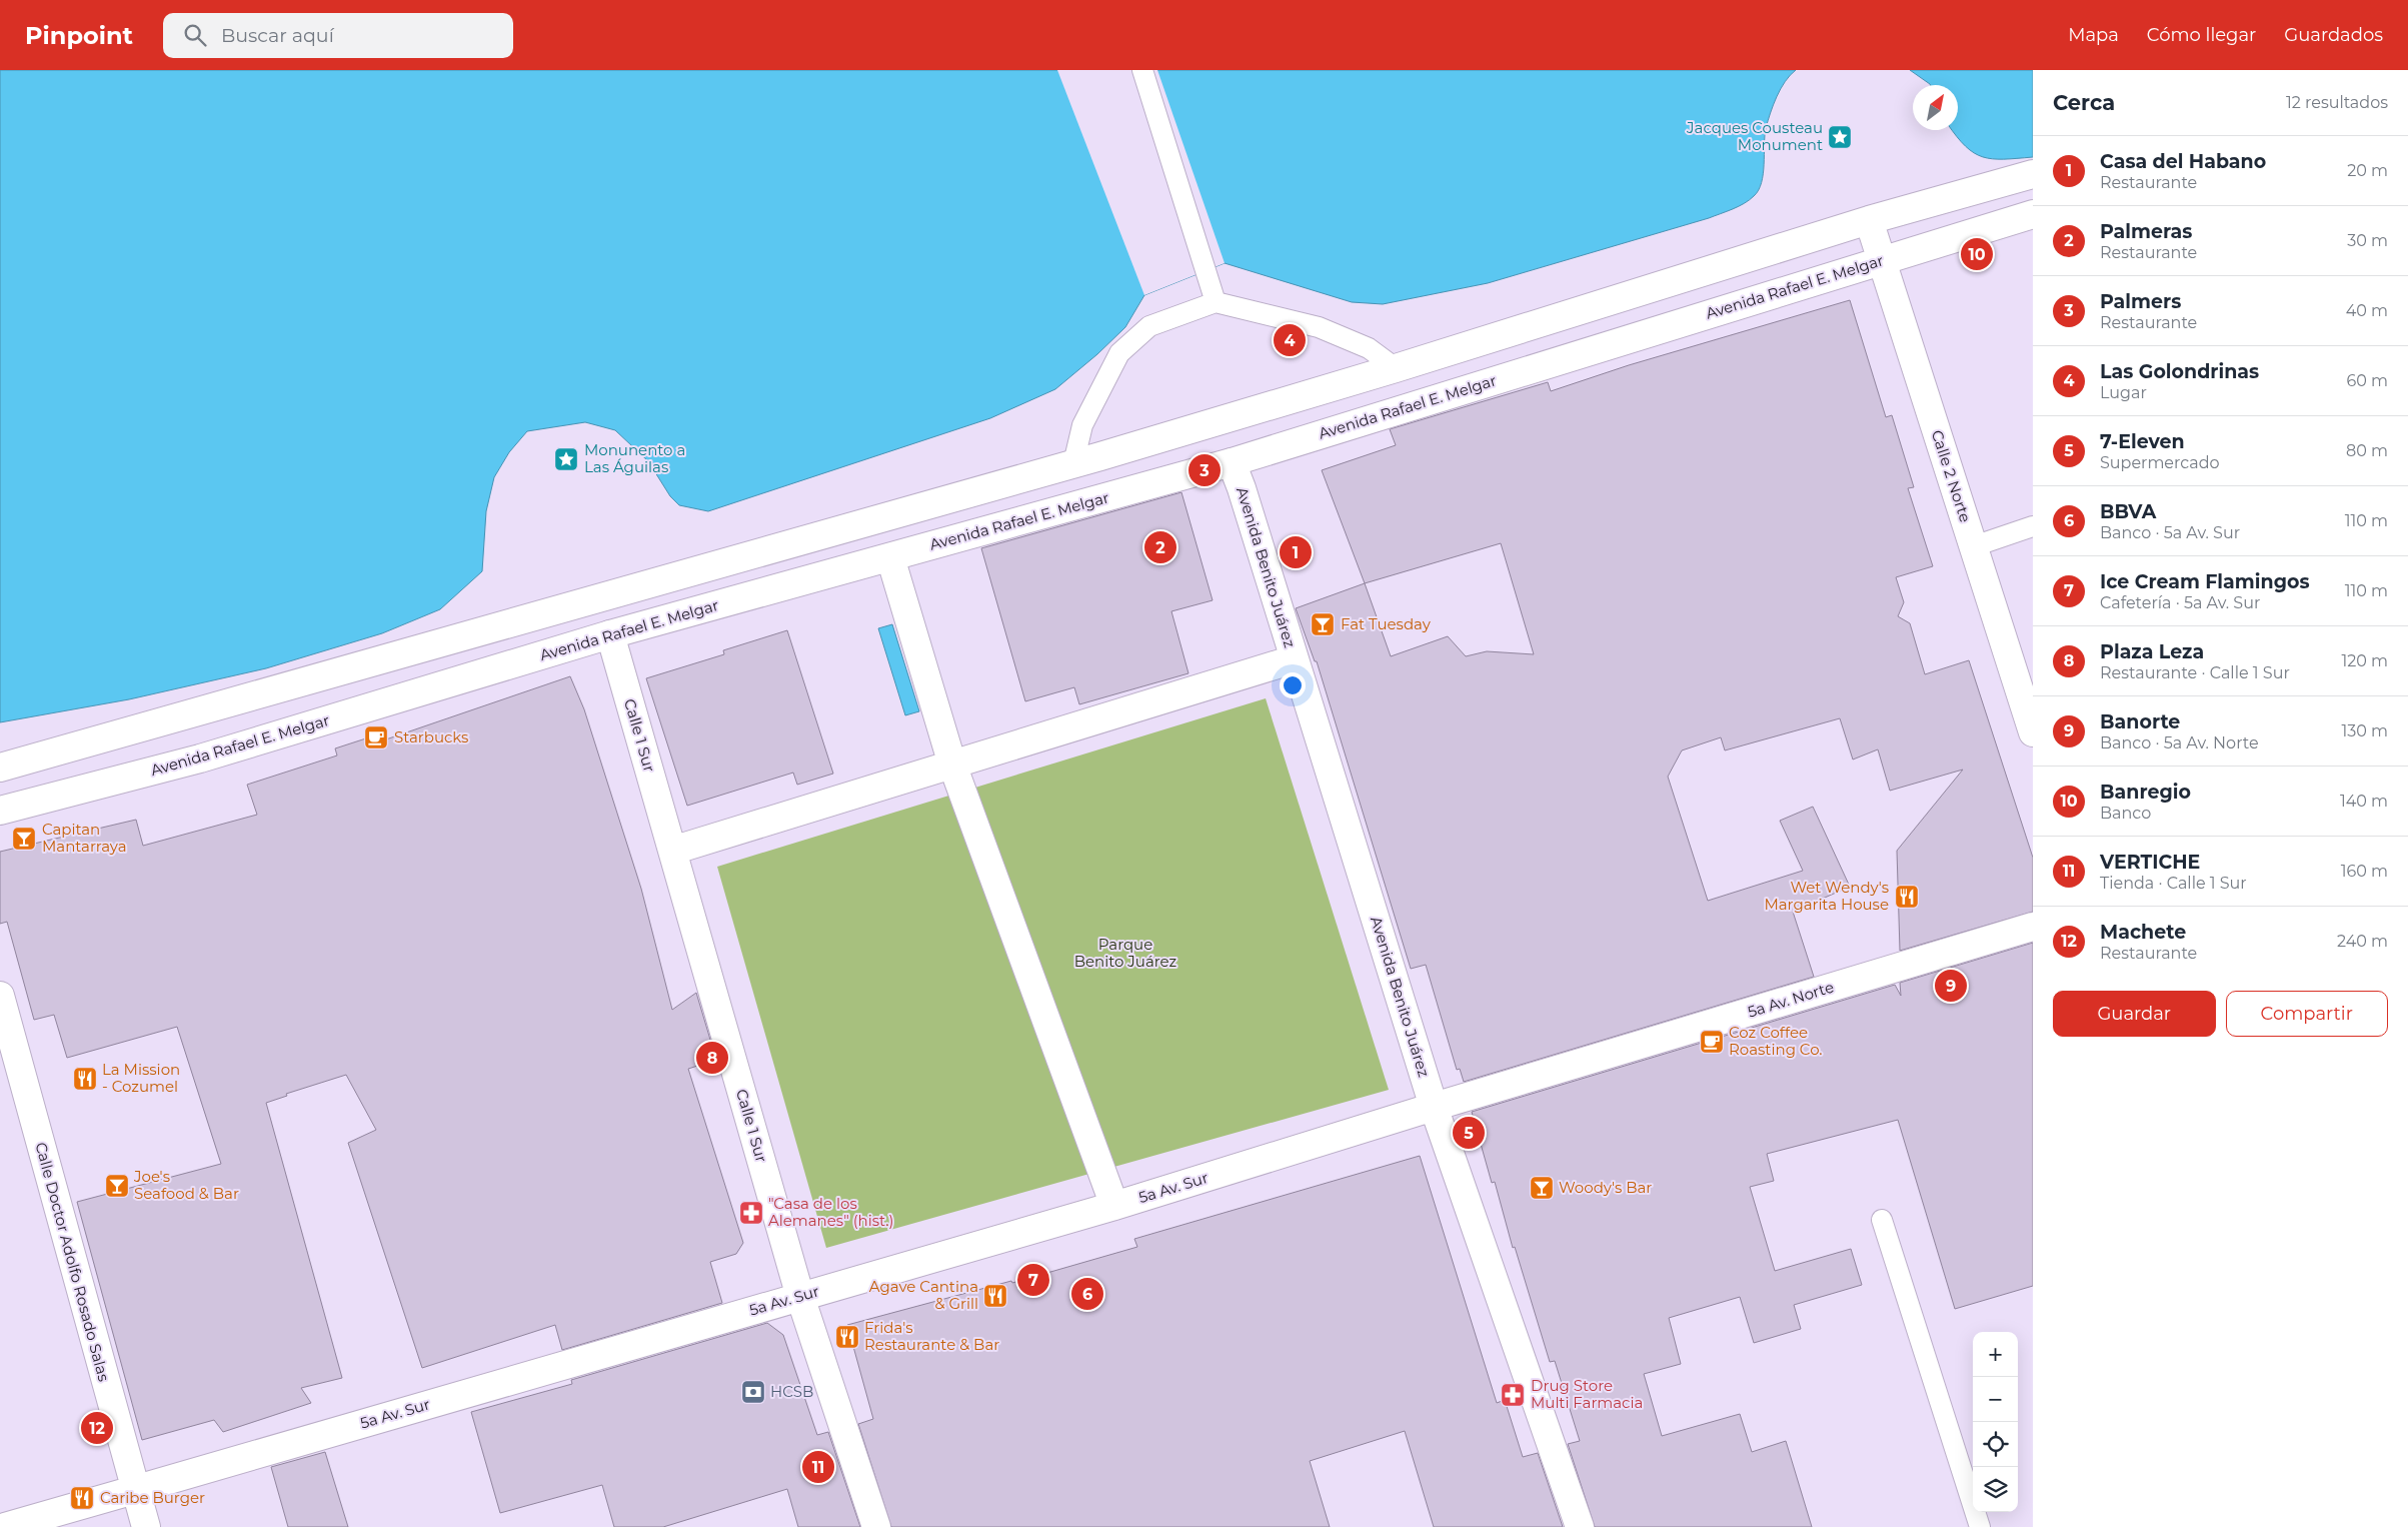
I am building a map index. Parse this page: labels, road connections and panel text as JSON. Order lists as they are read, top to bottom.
{
  "streets": {
    "street": [
      "Avenida Rafael E. Melgar",
      "Calle 2 Norte",
      "Avenida Benito Juárez",
      "Calle 1 Sur",
      "5a Av. Norte",
      "5a Av. Sur",
      "Calle Doctor Adolfo Rosado Salas"
    ]
  },
  "crossings": [
    ["Avenida Rafael E. Melgar", "Calle 2 Norte"],
    ["Avenida Rafael E. Melgar", "Avenida Benito Juárez"],
    ["Avenida Rafael E. Melgar", "Calle 1 Sur"],
    ["Avenida Benito Juárez", "5a Av. Norte"],
    ["Avenida Benito Juárez", "5a Av. Sur"],
    ["Calle 1 Sur", "5a Av. Sur"],
    ["5a Av. Norte", "5a Av. Sur"],
    ["5a Av. Sur", "Calle Doctor Adolfo Rosado Salas"]
  ],
  "parks": ["Parque Benito Juárez"],
  "places": {
    "place": ["Jacques Cousteau Monument", "Monunento a Las Águilas"],
    "bar": [
      "Fat Tuesday",
      "Capitan Mantarraya",
      "Joe's Seafood & Bar",
      "Woody's Bar"
    ],
    "cafe": ["Starbucks", "Coz Coffee Roasting Co."],
    "restaurant": [
      "Wet Wendy's Margarita House",
      "La Mission - Cozumel",
      "Agave Cantina & Grill",
      "Frida's Restaurante & Bar",
      "Caribe Burger"
    ],
    "pharmacy": ["\"Casa de los Alemanes\" (hist.)", "Drug Store Multi Farmacia"],
    "bank": ["HCSB"]
  },
  "north": "top right",
  "page": {
    "header": "Pinpoint",
    "search": "Buscar aquí",
    "nav": ["Mapa", "Cómo llegar", "Guardados"],
    "heading": ["Cerca", "12 resultados"],
    "list": [
      {
        "mark": "1",
        "name": "Casa del Habano",
        "note": "Restaurante",
        "value": "20 m"
      },
      {
        "mark": "2",
        "name": "Palmeras",
        "note": "Restaurante",
        "value": "30 m"
      },
      {
        "mark": "3",
        "name": "Palmers",
        "note": "Restaurante",
        "value": "40 m"
      },
      {
        "mark": "4",
        "name": "Las Golondrinas",
        "note": "Lugar",
        "value": "60 m"
      },
      {
        "mark": "5",
        "name": "7-Eleven",
        "note": "Supermercado",
        "value": "80 m"
      },
      {
        "mark": "6",
        "name": "BBVA",
        "note": "Banco · 5a Av. Sur",
        "value": "110 m"
      },
      {
        "mark": "7",
        "name": "Ice Cream Flamingos",
        "note": "Cafetería · 5a Av. Sur",
        "value": "110 m"
      },
      {
        "mark": "8",
        "name": "Plaza Leza",
        "note": "Restaurante · Calle 1 Sur",
        "value": "120 m"
      },
      {
        "mark": "9",
        "name": "Banorte",
        "note": "Banco · 5a Av. Norte",
        "value": "130 m"
      },
      {
        "mark": "10",
        "name": "Banregio",
        "note": "Banco",
        "value": "140 m"
      },
      {
        "mark": "11",
        "name": "VERTICHE",
        "note": "Tienda · Calle 1 Sur",
        "value": "160 m"
      },
      {
        "mark": "12",
        "name": "Machete",
        "note": "Restaurante",
        "value": "240 m"
      }
    ],
    "pins": [
      "10",
      "4",
      "3",
      "2",
      "1",
      "9",
      "8",
      "5",
      "7",
      "6",
      "12",
      "11"
    ],
    "buttons": ["Guardar", "Compartir"],
    "map_buttons": ["+", "−"]
  }
}
